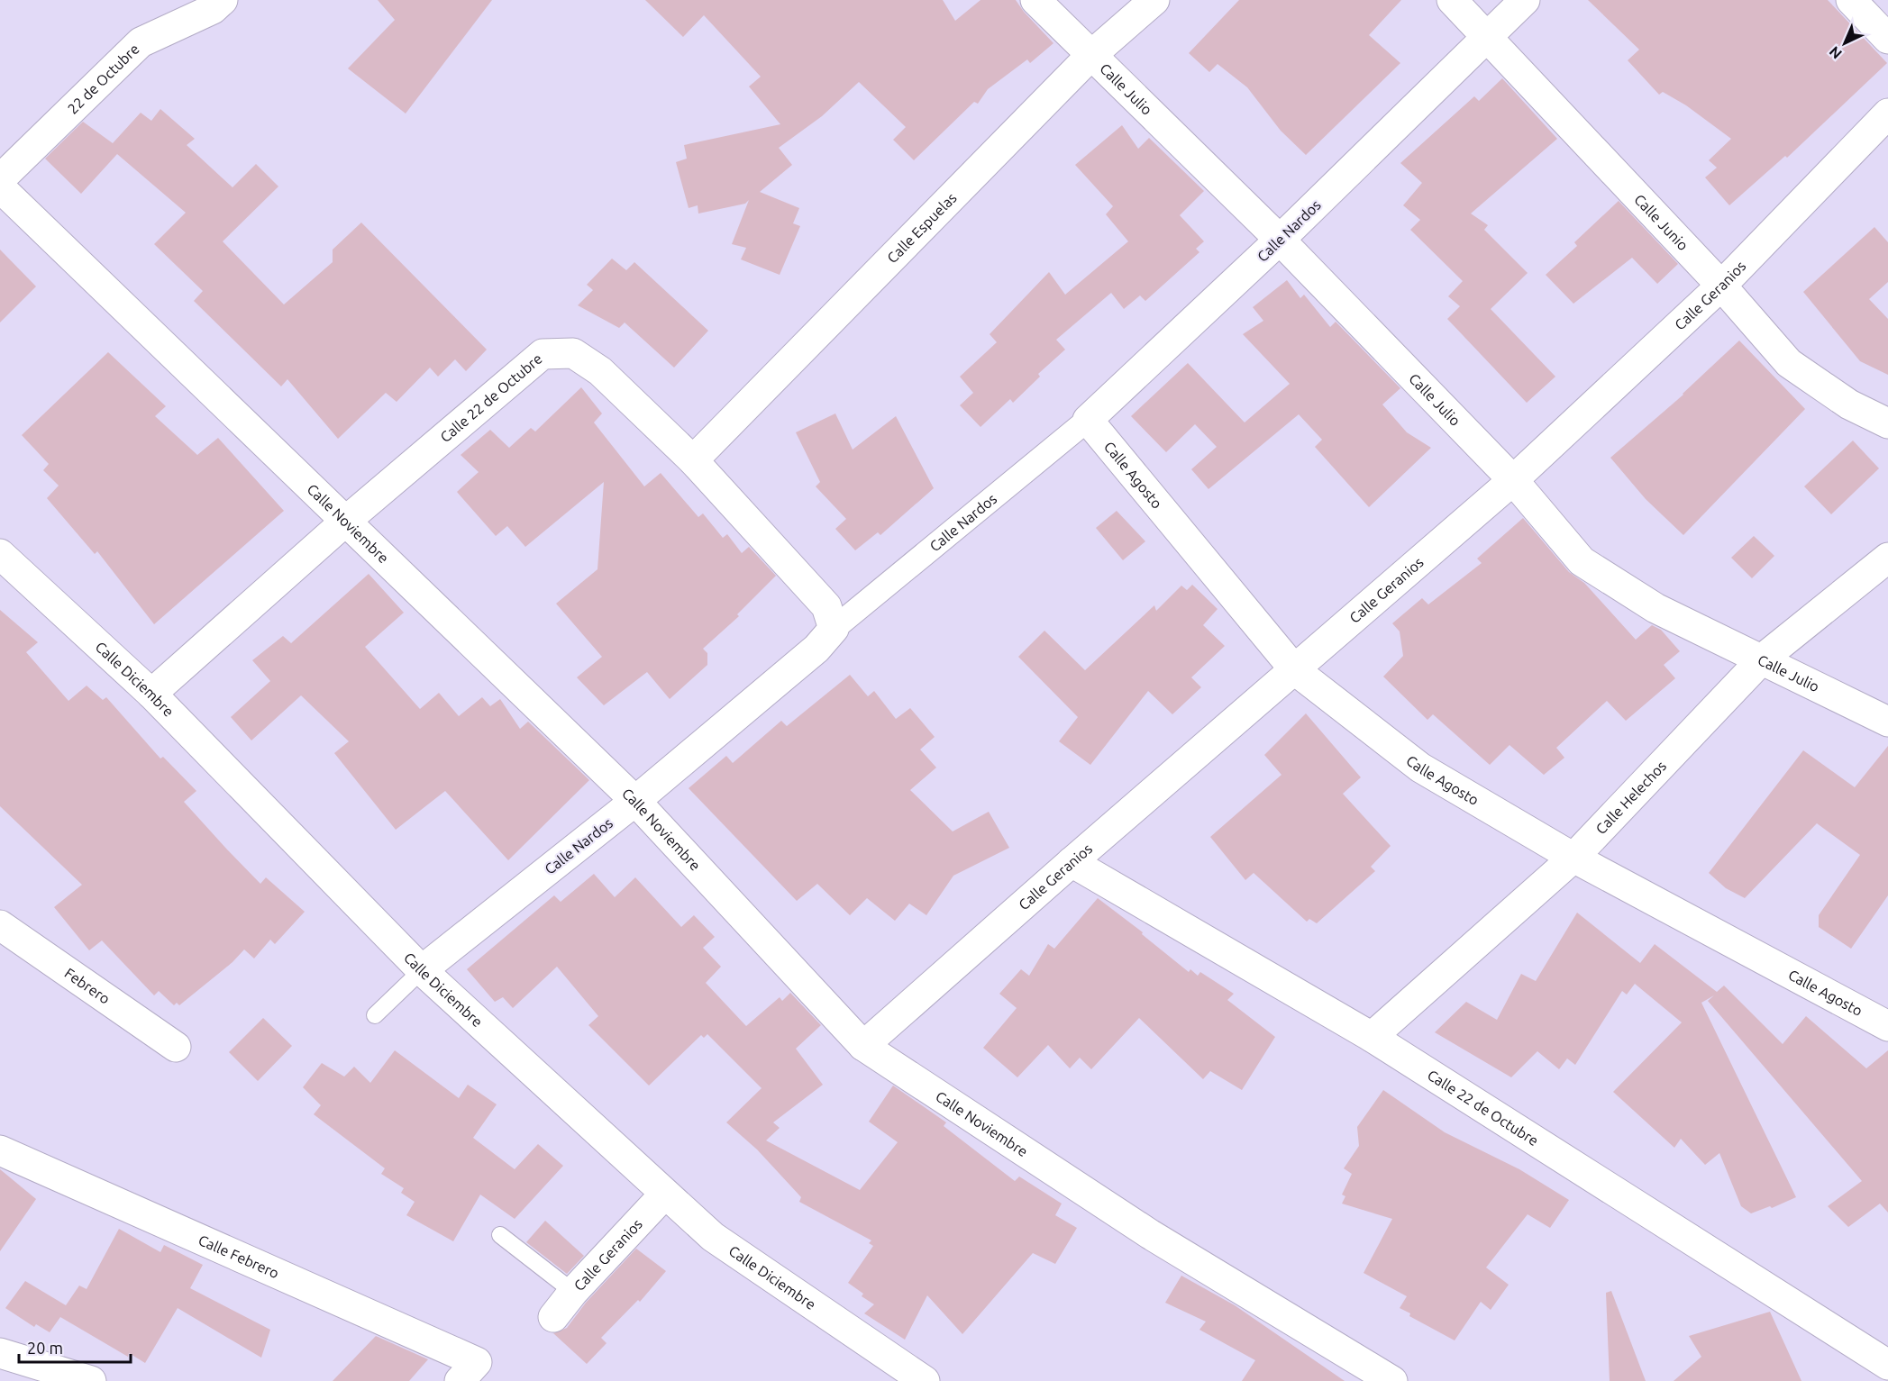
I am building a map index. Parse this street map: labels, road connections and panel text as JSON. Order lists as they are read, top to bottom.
{
  "streets": {
    "street": [
      "22 de Octubre",
      "Calle Julio",
      "Calle Junio",
      "Calle Espuelas",
      "Calle Nardos",
      "Calle Geranios",
      "Calle 22 de Octubre",
      "Calle Agosto",
      "Calle Noviembre",
      "Calle Diciembre",
      "Calle Helechos",
      "Febrero",
      "Calle Febrero"
    ]
  },
  "crossings": [
    ["Calle Julio", "Calle Espuelas"],
    ["Calle Julio", "Calle Nardos"],
    ["Calle Julio", "Calle Geranios"],
    ["Calle Julio", "Calle Helechos"],
    ["Calle Junio", "Calle Nardos"],
    ["Calle Junio", "Calle Geranios"],
    ["Calle Espuelas", "Calle 22 de Octubre"],
    ["Calle Nardos", "Calle 22 de Octubre"],
    ["Calle Nardos", "Calle Agosto"],
    ["Calle Nardos", "Calle Noviembre"],
    ["Calle Nardos", "Calle Diciembre"],
    ["Calle Geranios", "Calle 22 de Octubre"],
    ["Calle Geranios", "Calle Agosto"],
    ["Calle Geranios", "Calle Noviembre"],
    ["Calle Geranios", "Calle Diciembre"],
    ["Calle 22 de Octubre", "Calle Noviembre"],
    ["Calle 22 de Octubre", "Calle Diciembre"],
    ["Calle 22 de Octubre", "Calle Helechos"],
    ["Calle Agosto", "Calle Helechos"]
  ],
  "scale_bar": "20 m",
  "north": "bottom left"
}
